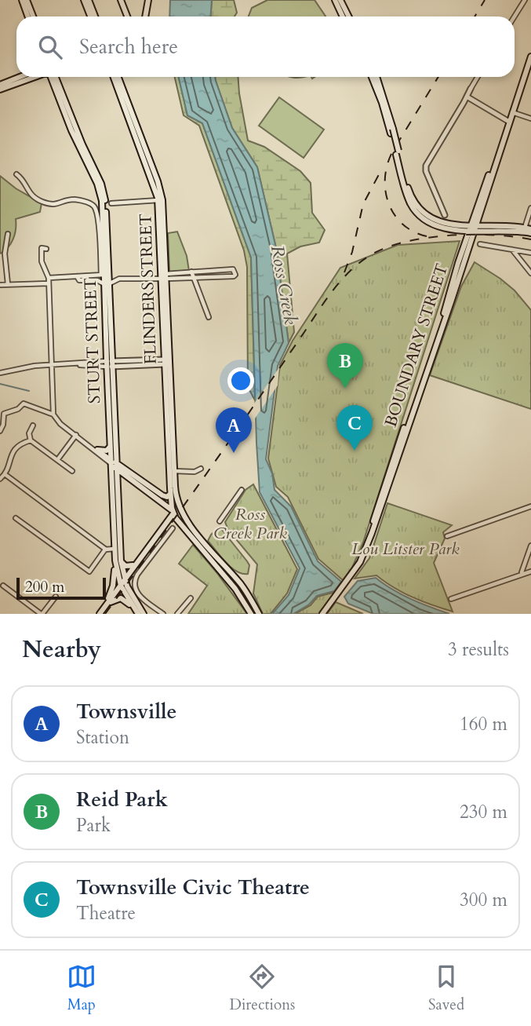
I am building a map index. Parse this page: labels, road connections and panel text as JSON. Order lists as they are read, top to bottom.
{
  "streets": {
    "main road": ["FLINDERS STREET", "STURT STREET", "BOUNDARY STREET"]
  },
  "water": ["Ross Creek"],
  "parks": ["Ross Creek Park", "Lou Litster Park"],
  "scale_bar": "200 m",
  "page": {
    "search": "Search here",
    "pins": ["B", "C", "A"],
    "scale": "200 m",
    "heading": ["Nearby", "3 results"],
    "list": [
      {
        "mark": "A",
        "name": "Townsville",
        "note": "Station",
        "value": "160 m"
      },
      {
        "mark": "B",
        "name": "Reid Park",
        "note": "Park",
        "value": "230 m"
      },
      {
        "mark": "C",
        "name": "Townsville Civic Theatre",
        "note": "Theatre",
        "value": "300 m"
      }
    ],
    "nav": ["Map", "Directions", "Saved"]
  }
}
